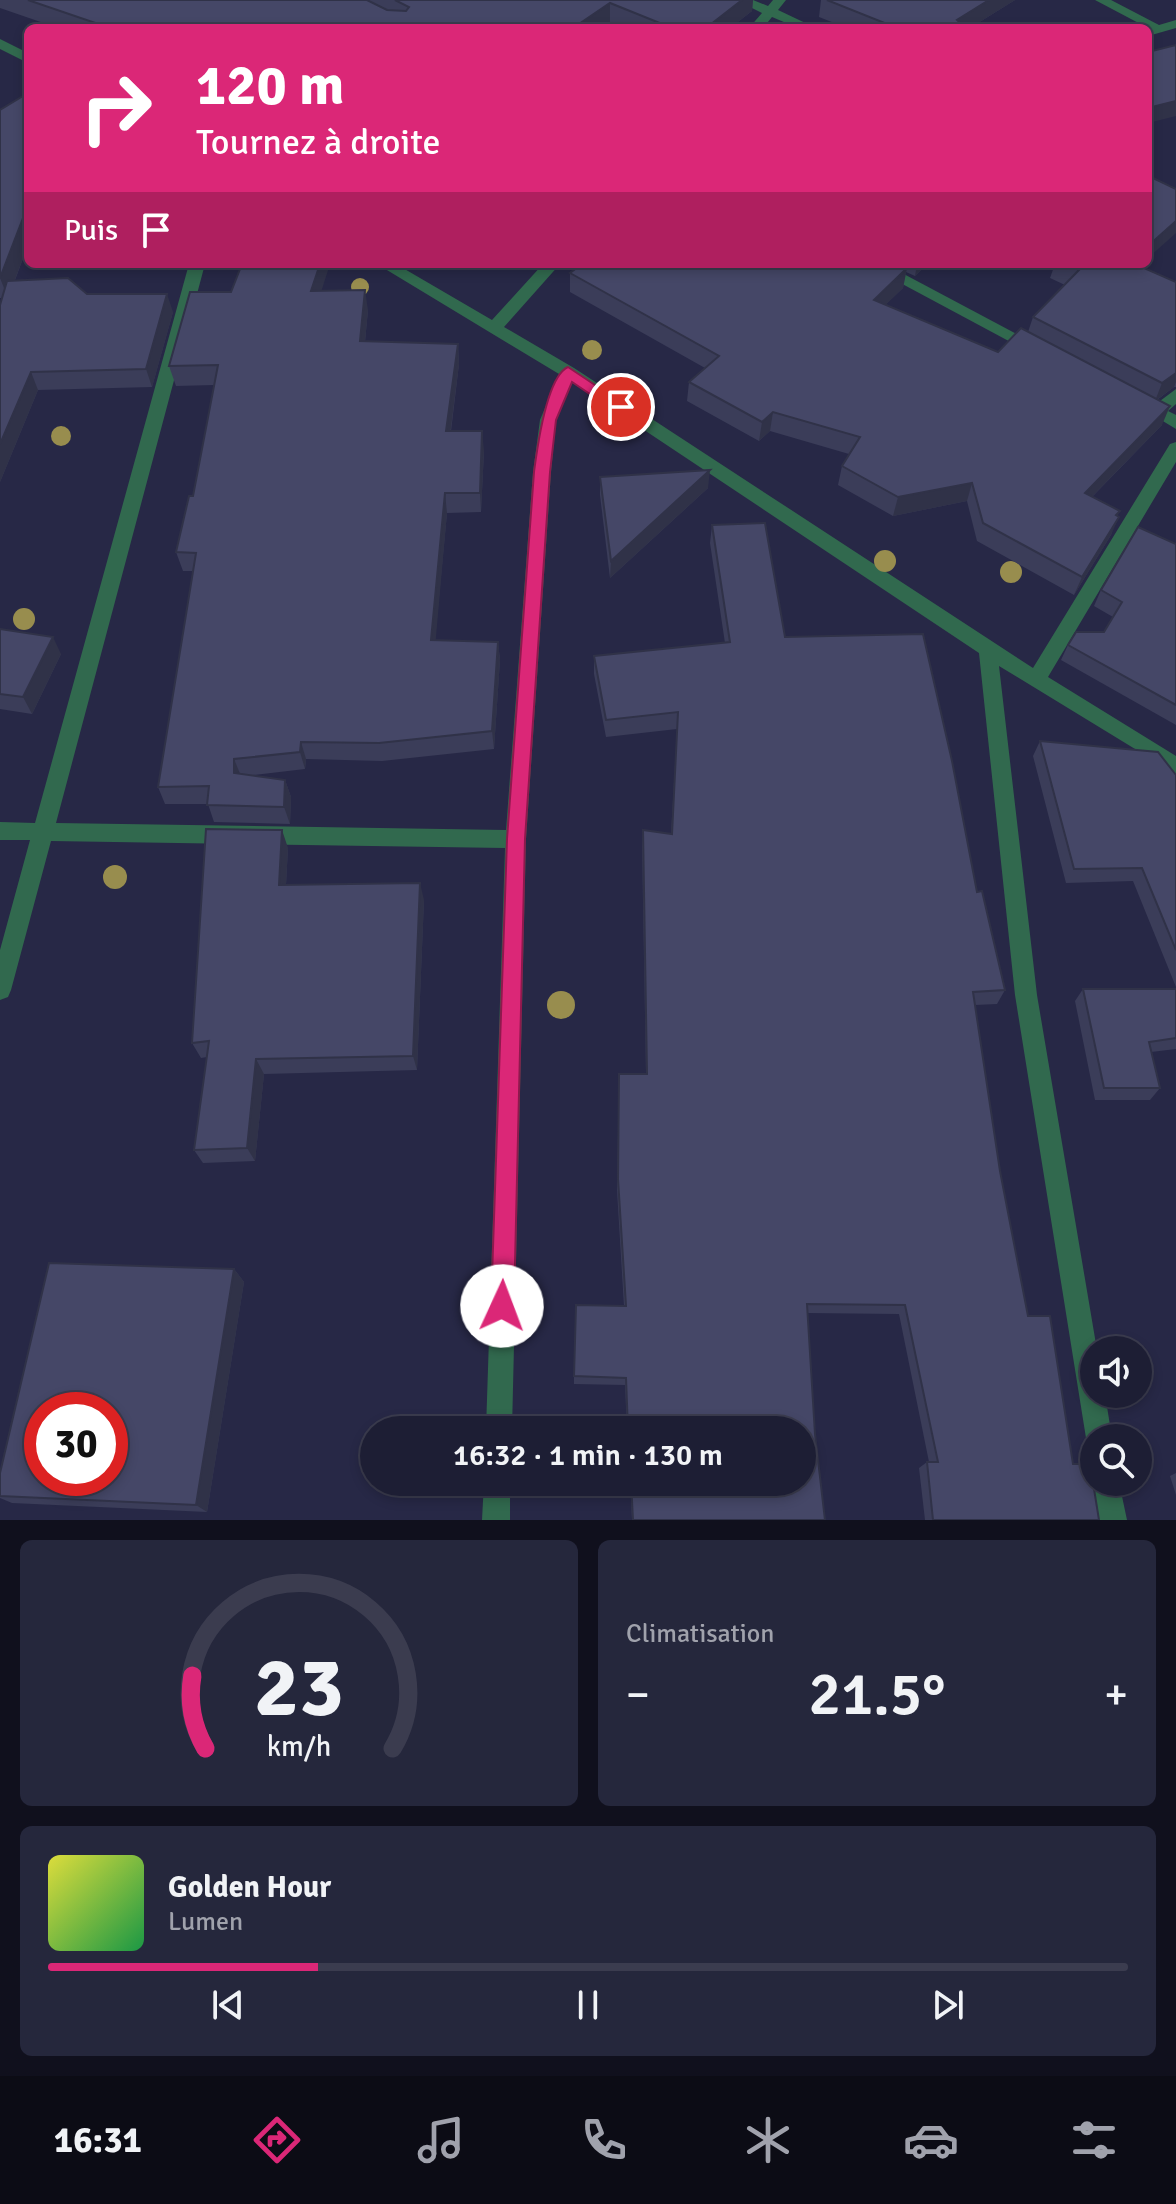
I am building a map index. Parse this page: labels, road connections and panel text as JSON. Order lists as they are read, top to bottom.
{
  "page": {
    "turn": ["120 m", "Tournez à droite"],
    "then": "Puis",
    "limit": "30",
    "trip": "16:32 · 1 min · 130 m",
    "tile": "Climatisation",
    "heat": ["−", "21.5°", "+"],
    "song": ["Golden Hour", "Lumen"],
    "tabs": "16:31",
    "gauge": ["23", "km/h"]
  }
}
